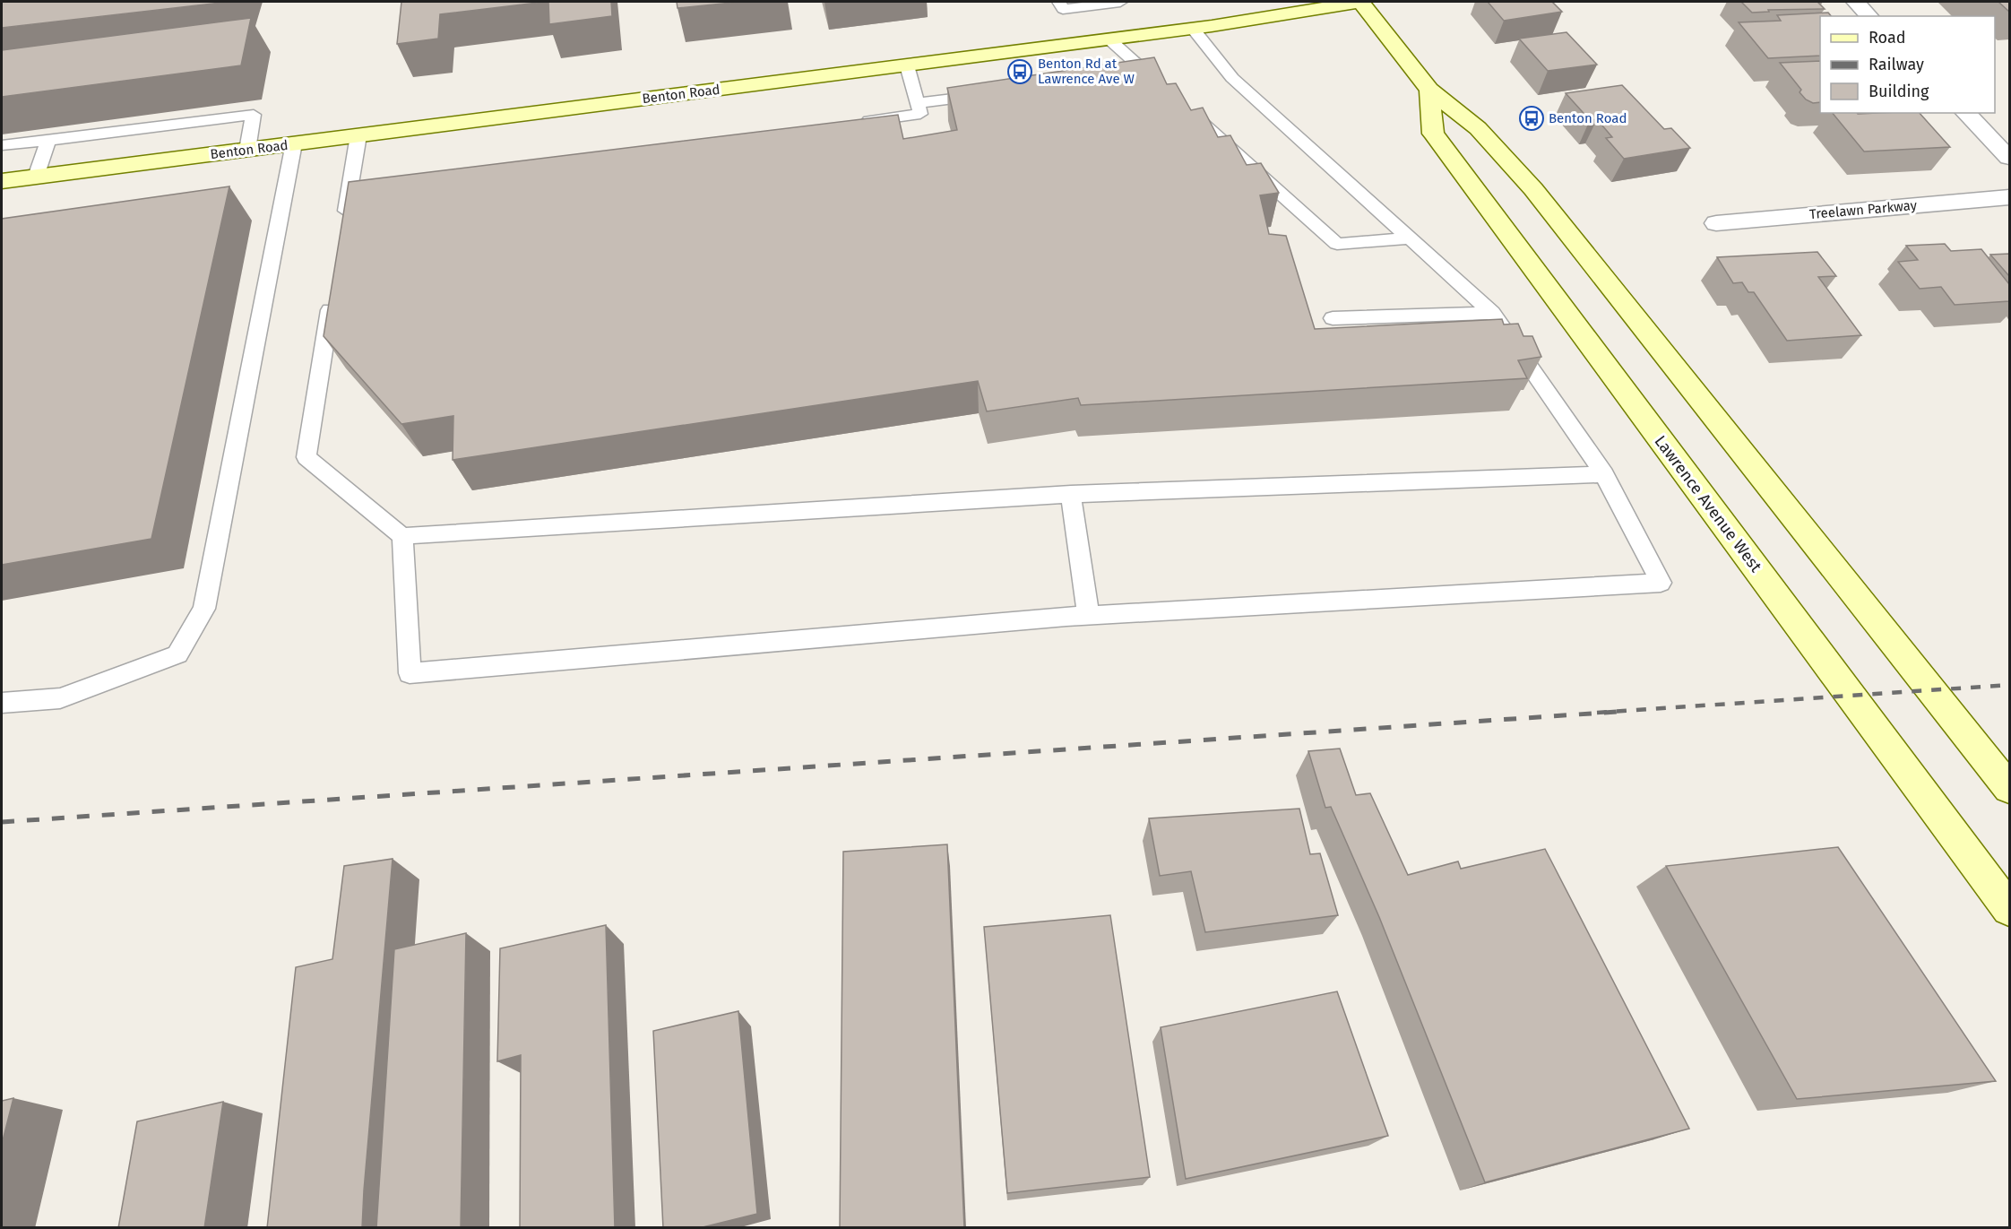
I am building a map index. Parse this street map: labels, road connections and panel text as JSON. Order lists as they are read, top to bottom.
{
  "streets": {
    "main road": ["Benton Road", "Lawrence Avenue West"],
    "street": ["Treelawn Parkway"]
  },
  "places": {
    "bus stop": ["Benton Rd at Lawrence Ave W", "Benton Road"]
  },
  "legend": ["Road", "Railway", "Building"]
}
